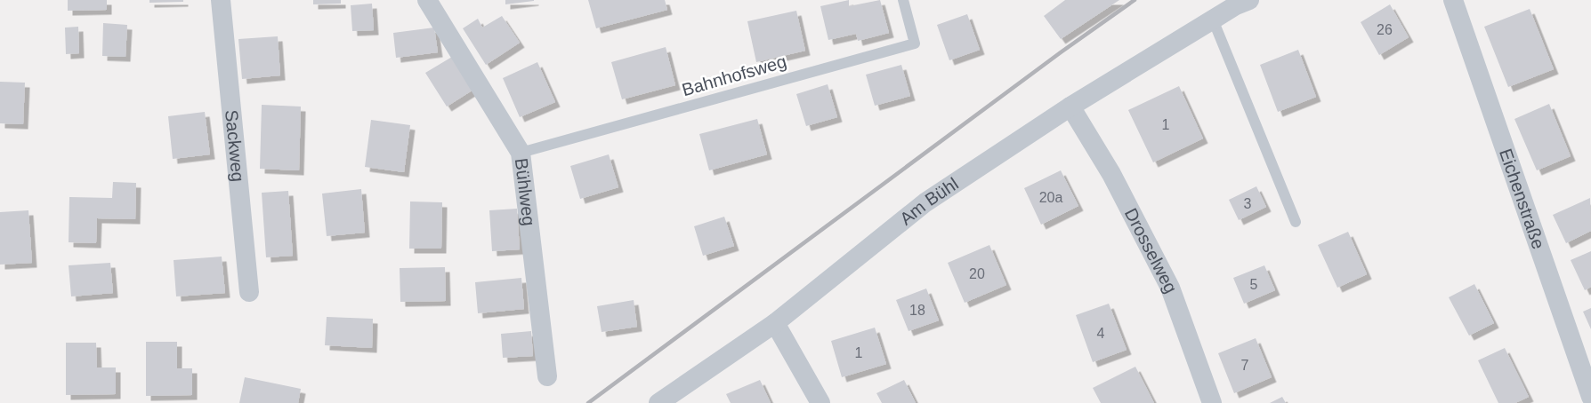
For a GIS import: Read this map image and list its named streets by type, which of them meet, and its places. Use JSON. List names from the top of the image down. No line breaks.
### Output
{"streets":{"street":["Sackweg","Bühlweg","Eichenstraße","Am Bühl","Drosselweg"],"lane":["Bahnhofsweg"]},"crossings":[["Bahnhofsweg","Bühlweg"],["Am Bühl","Drosselweg"]],"house_numbers":["26","1","20a","3","20","5","18","4","1","7"]}
